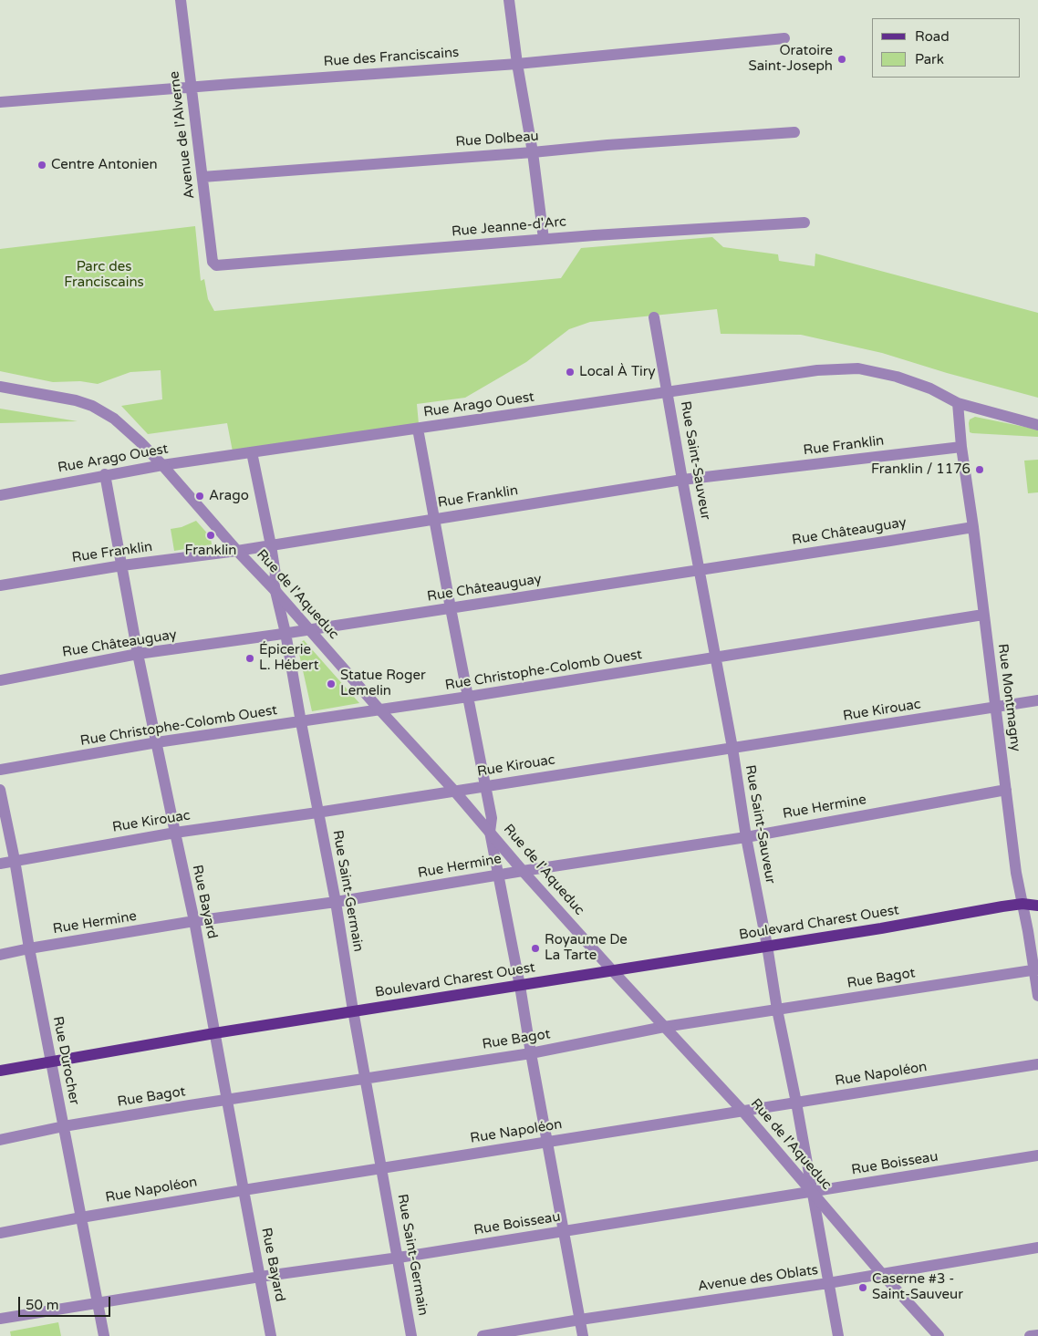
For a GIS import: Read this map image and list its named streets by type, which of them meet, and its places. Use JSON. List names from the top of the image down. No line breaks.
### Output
{"streets":{"main road":["Boulevard Charest Ouest"],"street":["Rue des Franciscains","Avenue de l'Alverne","Rue Dolbeau","Rue Jeanne-d'Arc","Rue Arago Ouest","Rue Franklin","Rue Saint-Sauveur","Rue Châteauguay","Rue de l'Aqueduc","Rue Christophe-Colomb Ouest","Rue Montmagny","Rue Kirouac","Rue Hermine","Rue Saint-Germain","Rue Bayard","Rue Bagot","Rue Durocher","Rue Napoléon","Rue Boisseau","Avenue des Oblats"]},"crossings":[["Rue des Franciscains","Avenue de l'Alverne"],["Avenue de l'Alverne","Rue Dolbeau"],["Avenue de l'Alverne","Rue Jeanne-d'Arc"],["Rue Arago Ouest","Rue Saint-Sauveur"],["Rue Arago Ouest","Rue de l'Aqueduc"],["Rue Arago Ouest","Rue Montmagny"],["Rue Arago Ouest","Rue Saint-Germain"],["Rue Arago Ouest","Rue Bayard"],["Rue Franklin","Rue Saint-Sauveur"],["Rue Franklin","Rue de l'Aqueduc"],["Rue Franklin","Rue Montmagny"],["Rue Franklin","Rue Saint-Germain"],["Rue Franklin","Rue Bayard"],["Rue Saint-Sauveur","Rue Châteauguay"],["Rue Saint-Sauveur","Rue de l'Aqueduc"],["Rue Saint-Sauveur","Rue Christophe-Colomb Ouest"],["Rue Saint-Sauveur","Rue Kirouac"],["Rue Saint-Sauveur","Rue Hermine"],["Rue Saint-Sauveur","Boulevard Charest Ouest"],["Rue Saint-Sauveur","Rue Bagot"],["Rue Saint-Sauveur","Rue Napoléon"],["Rue Saint-Sauveur","Rue Boisseau"],["Rue Saint-Sauveur","Avenue des Oblats"],["Rue Châteauguay","Rue de l'Aqueduc"],["Rue Châteauguay","Rue Montmagny"],["Rue Châteauguay","Rue Saint-Germain"],["Rue Châteauguay","Rue Bayard"],["Rue de l'Aqueduc","Rue Christophe-Colomb Ouest"],["Rue de l'Aqueduc","Rue Kirouac"],["Rue de l'Aqueduc","Rue Hermine"],["Rue de l'Aqueduc","Rue Saint-Germain"],["Rue de l'Aqueduc","Boulevard Charest Ouest"],["Rue de l'Aqueduc","Rue Bagot"],["Rue de l'Aqueduc","Rue Napoléon"],["Rue de l'Aqueduc","Rue Boisseau"],["Rue de l'Aqueduc","Avenue des Oblats"],["Rue Christophe-Colomb Ouest","Rue Montmagny"],["Rue Christophe-Colomb Ouest","Rue Saint-Germain"],["Rue Christophe-Colomb Ouest","Rue Bayard"],["Rue Montmagny","Rue Kirouac"],["Rue Montmagny","Rue Hermine"],["Rue Montmagny","Boulevard Charest Ouest"],["Rue Montmagny","Rue Bagot"],["Rue Kirouac","Rue Saint-Germain"],["Rue Kirouac","Rue Bayard"],["Rue Kirouac","Rue Durocher"],["Rue Hermine","Rue Saint-Germain"],["Rue Hermine","Rue Bayard"],["Rue Hermine","Rue Durocher"],["Rue Saint-Germain","Boulevard Charest Ouest"],["Rue Saint-Germain","Rue Bagot"],["Rue Saint-Germain","Rue Napoléon"],["Rue Saint-Germain","Rue Boisseau"],["Rue Bayard","Boulevard Charest Ouest"],["Rue Bayard","Rue Bagot"],["Rue Bayard","Rue Napoléon"],["Rue Bayard","Rue Boisseau"],["Boulevard Charest Ouest","Rue Durocher"],["Rue Bagot","Rue Durocher"],["Rue Durocher","Rue Napoléon"],["Rue Durocher","Rue Boisseau"]],"parks":["Parc des Franciscains"],"places":["Oratoire Saint-Joseph","Centre Antonien","Local À Tiry","Franklin / 1176","Arago","Franklin","Épicerie L. Hébert","Statue Roger Lemelin","Royaume De La Tarte","Caserne #3 - Saint-Sauveur"],"legend":["Road","Park"],"scale_bar":"50 m"}
